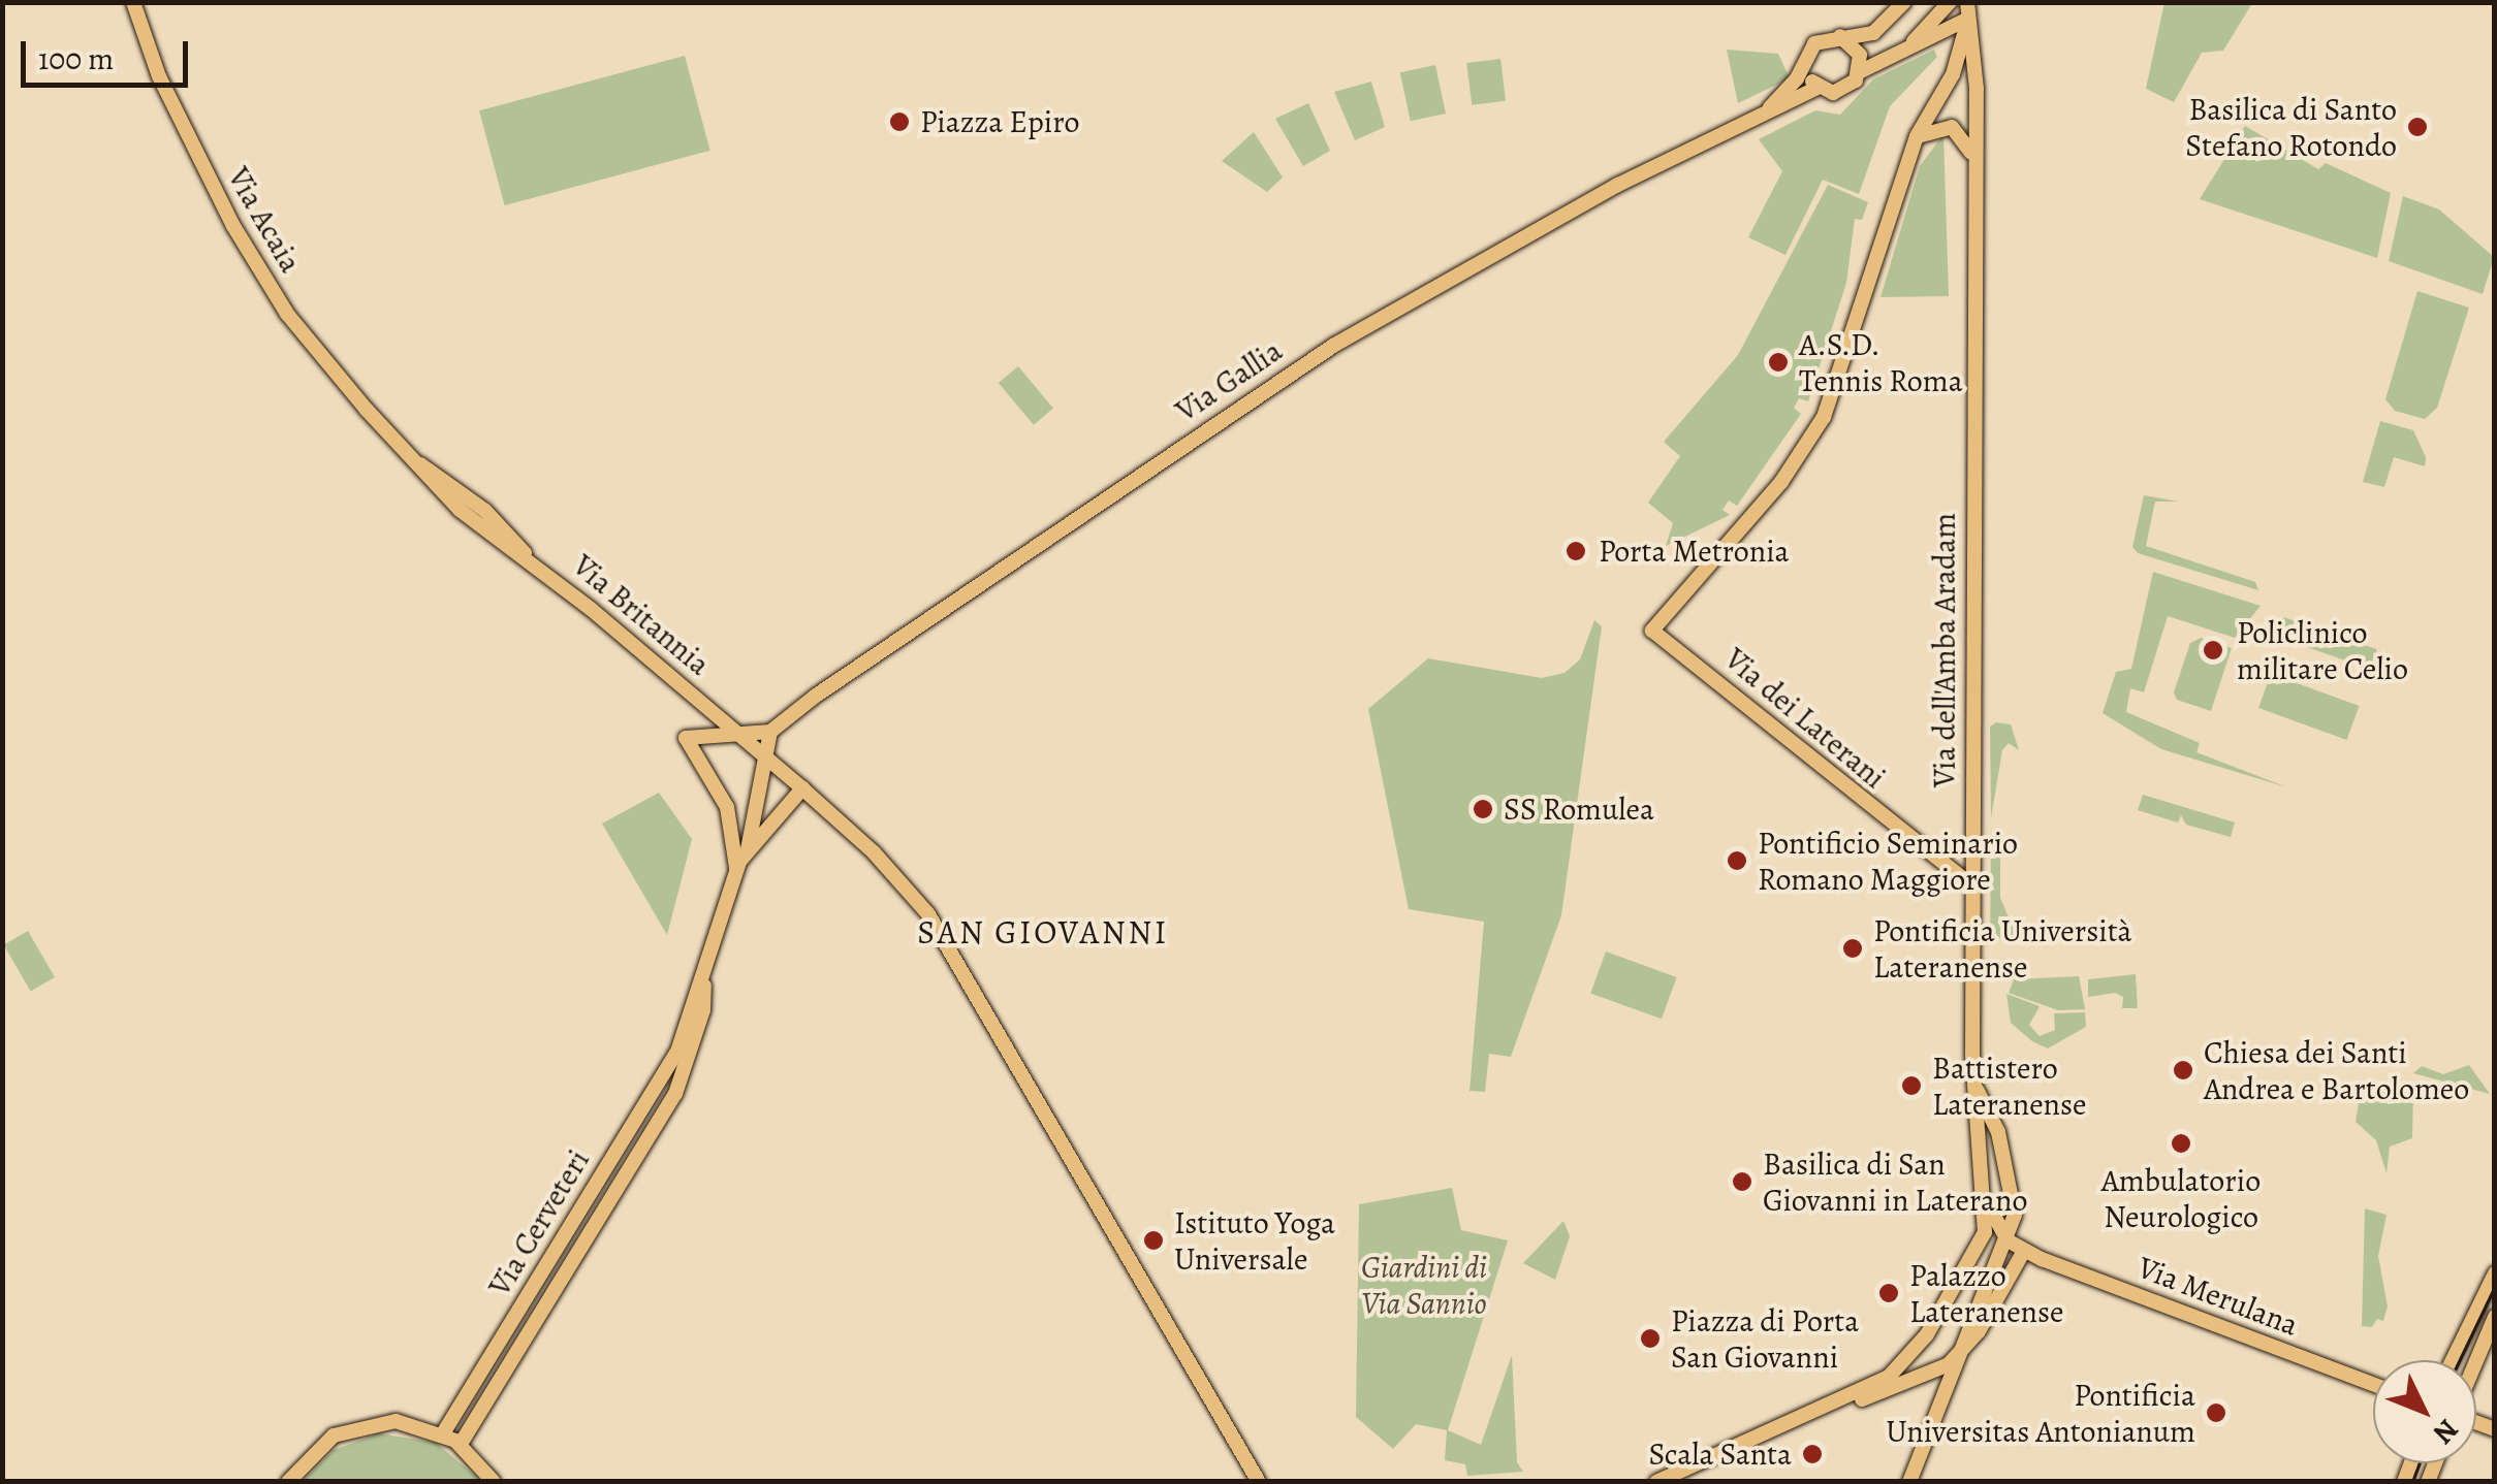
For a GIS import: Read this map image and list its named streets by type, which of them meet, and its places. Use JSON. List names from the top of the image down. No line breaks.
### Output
{"streets":{"main road":["Via Acaia","Via Gallia","Via Britannia","Via dell'Amba Aradam","Via dei Laterani","Via Cerveteri","Via Merulana"]},"crossings":[["Via Acaia","Via Britannia"],["Via dell'Amba Aradam","Via dei Laterani"]],"districts":["SAN GIOVANNI"],"parks":["Giardini di Via Sannio"],"places":["Piazza Epiro","Basilica di Santo Stefano Rotondo","A.S.D. Tennis Roma","Porta Metronia","Policlinico militare Celio","SS Romulea","Pontificio Seminario Romano Maggiore","Pontificia Università Lateranense","Chiesa dei Santi Andrea e Bartolomeo","Battistero Lateranense","Ambulatorio Neurologico","Basilica di San Giovanni in Laterano","Istituto Yoga Universale","Palazzo Lateranense","Piazza di Porta San Giovanni","Pontificia Universitas Antonianum","Scala Santa"],"scale_bar":"100 m","north":"bottom right"}
